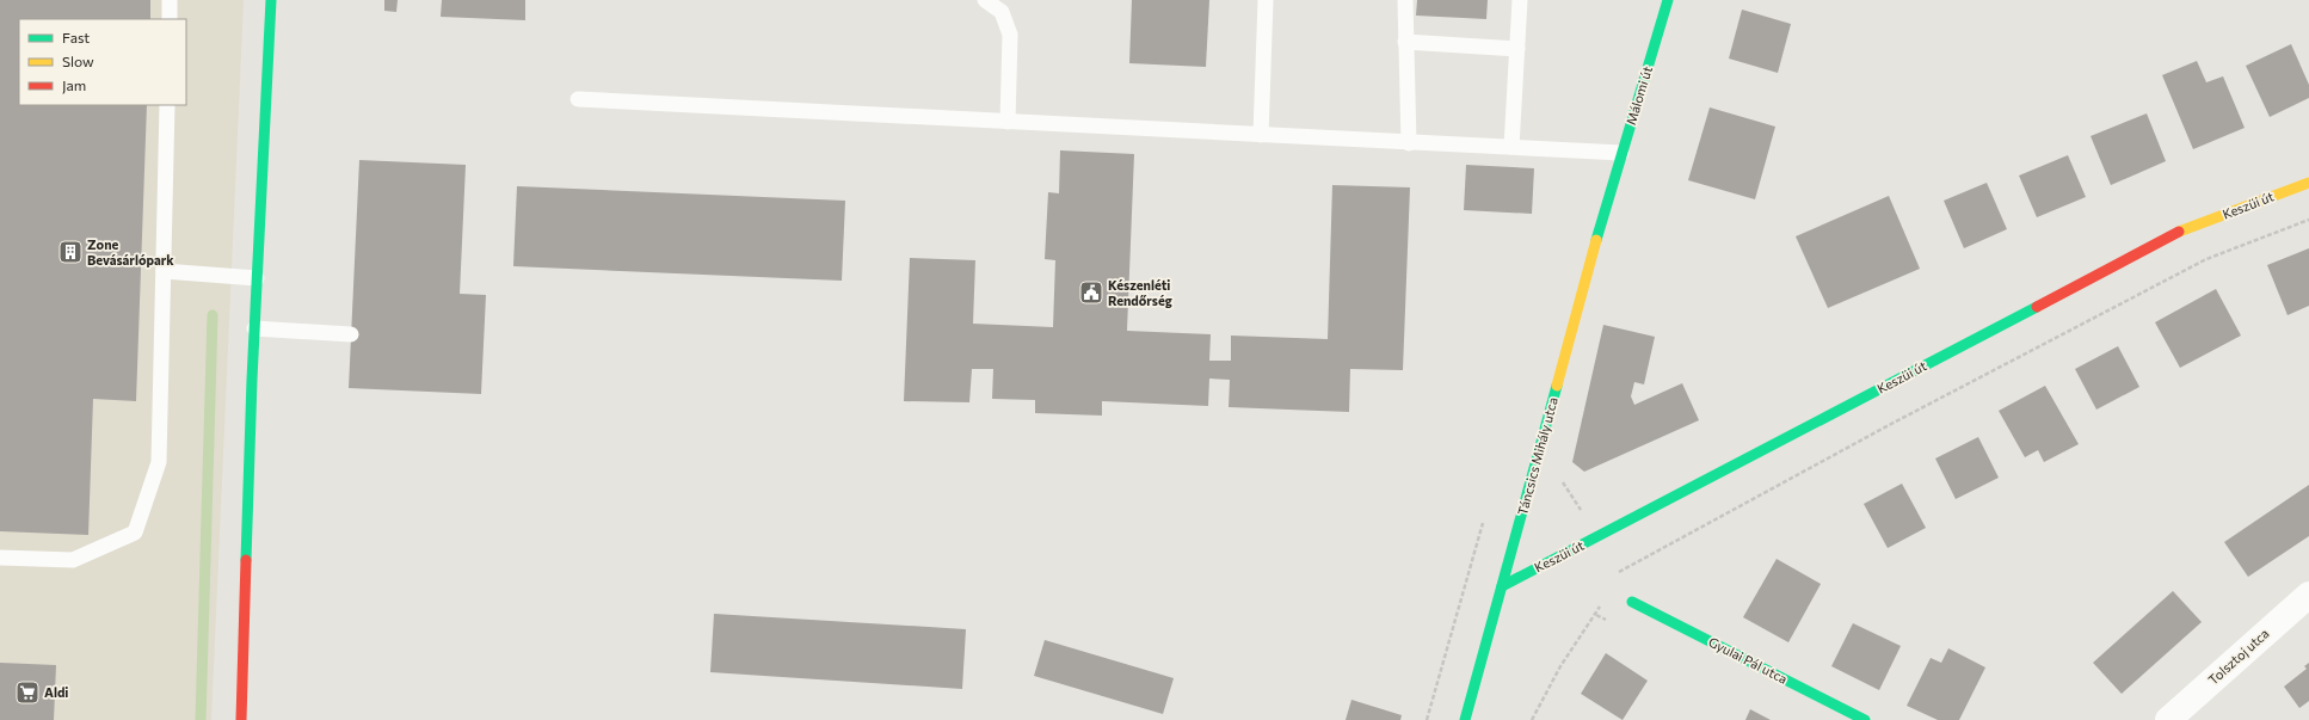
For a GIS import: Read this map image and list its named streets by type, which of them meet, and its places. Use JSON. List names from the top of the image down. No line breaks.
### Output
{"streets":{"street":["Málomi út","Keszüi út","Táncsics Mihály utca","Tolsztoj utca","Gyulai Pál utca"]},"crossings":[["Málomi út","Táncsics Mihály utca"],["Keszüi út","Táncsics Mihály utca"]],"places":{"building":["Zone Bevásárlópark"],"public building":["Készenléti Rendőrség"],"supermarket":["Aldi"]},"legend":["Fast","Slow","Jam"]}
